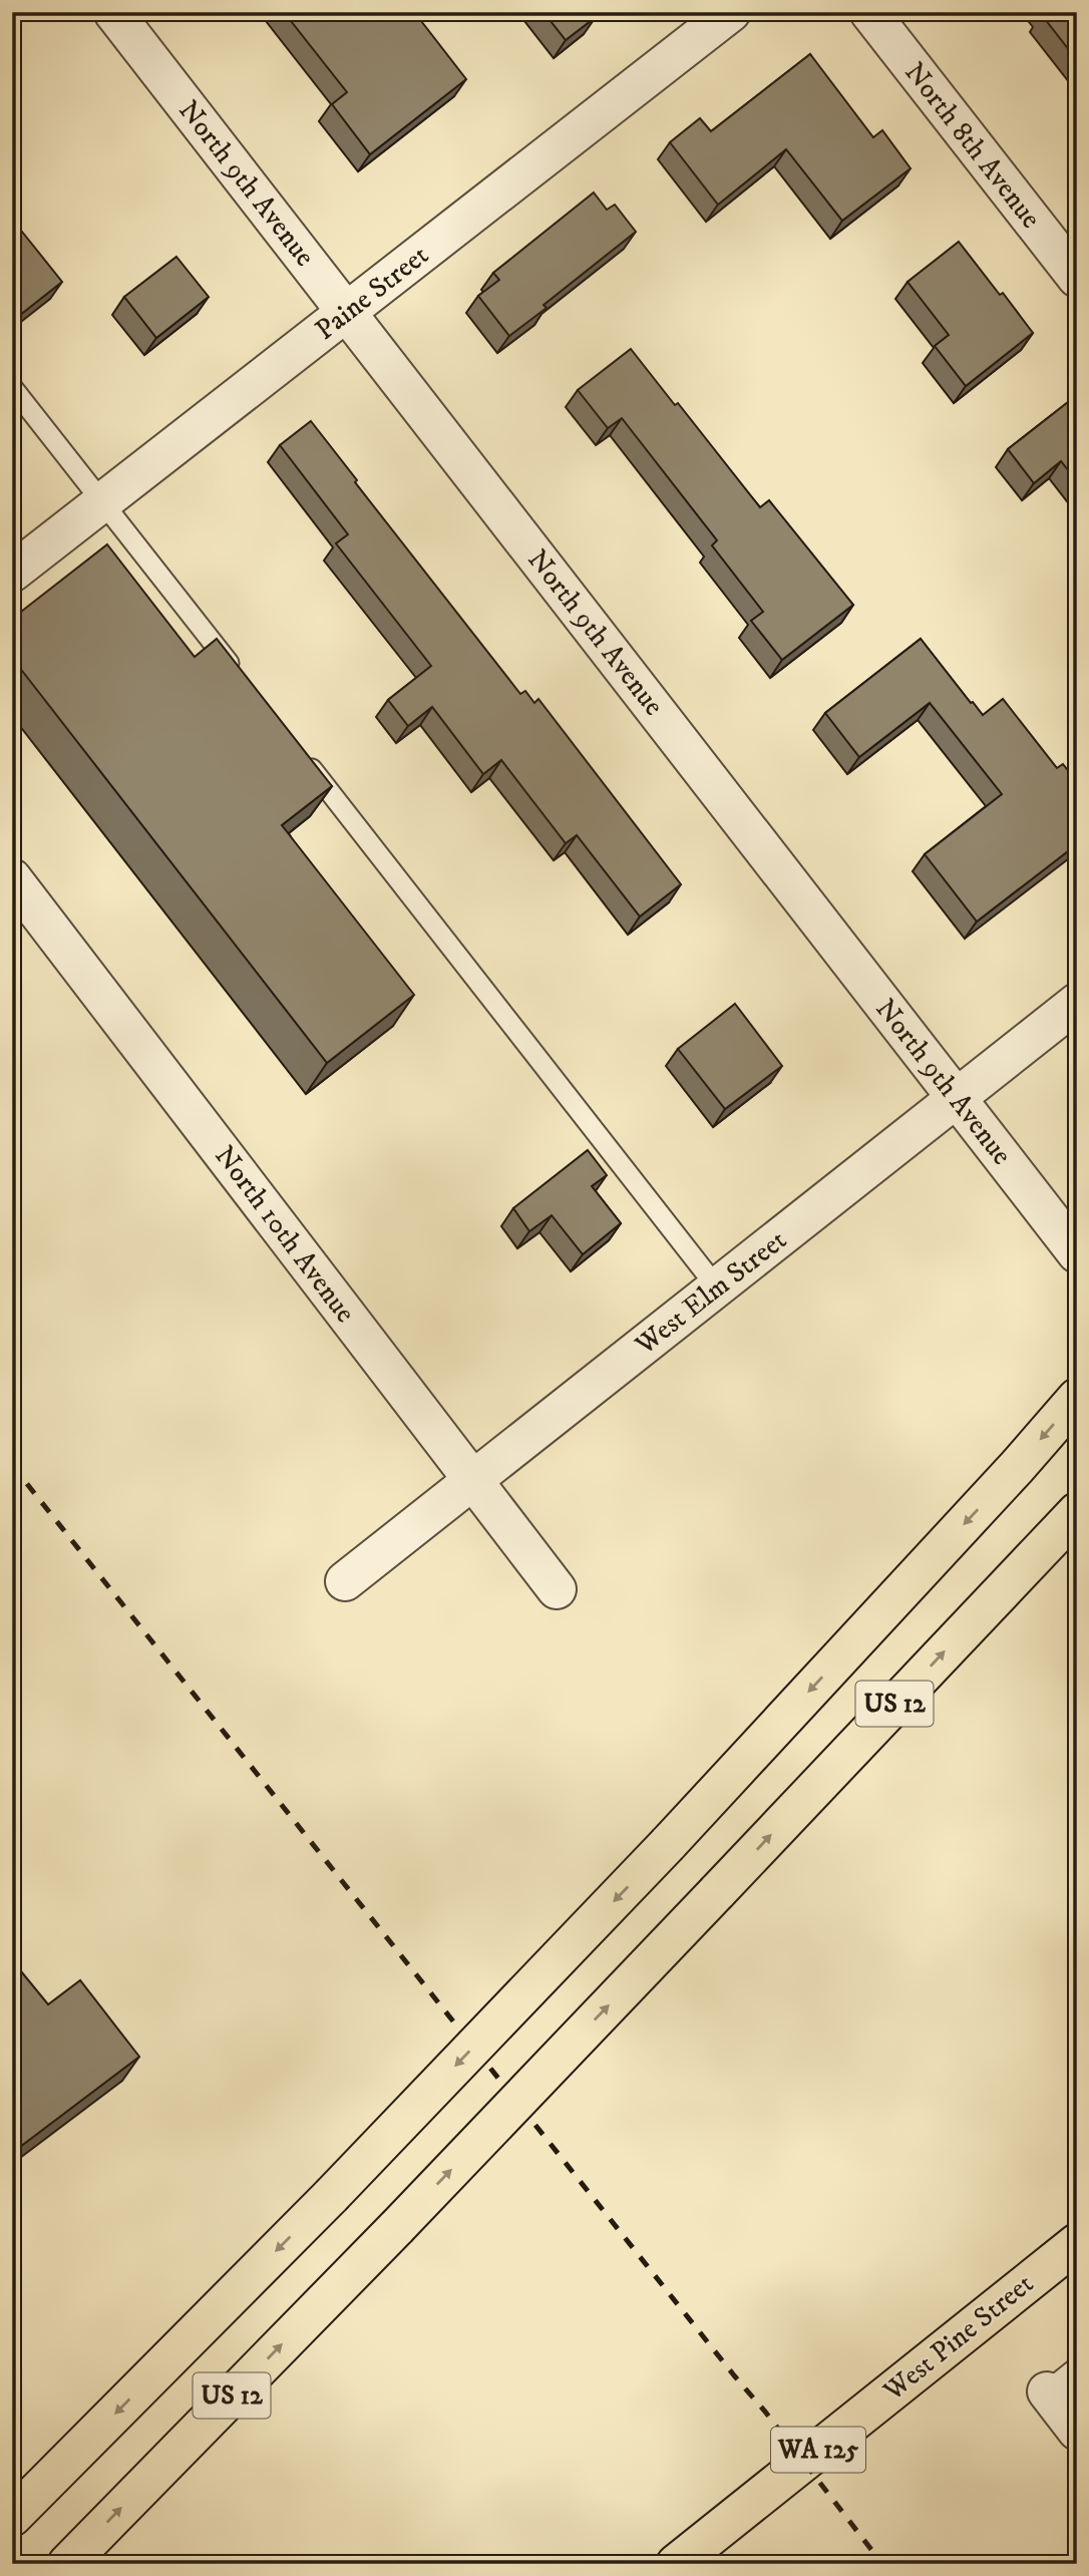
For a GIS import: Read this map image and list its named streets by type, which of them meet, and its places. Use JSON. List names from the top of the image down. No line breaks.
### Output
{"streets":{"main road":["US 12","West Pine Street","WA 125"],"street":["North 8th Avenue","North 9th Avenue","Paine Street","North 10th Avenue","West Elm Street"]},"crossings":[["North 9th Avenue","Paine Street"],["North 9th Avenue","West Elm Street"],["North 10th Avenue","West Elm Street"]]}
